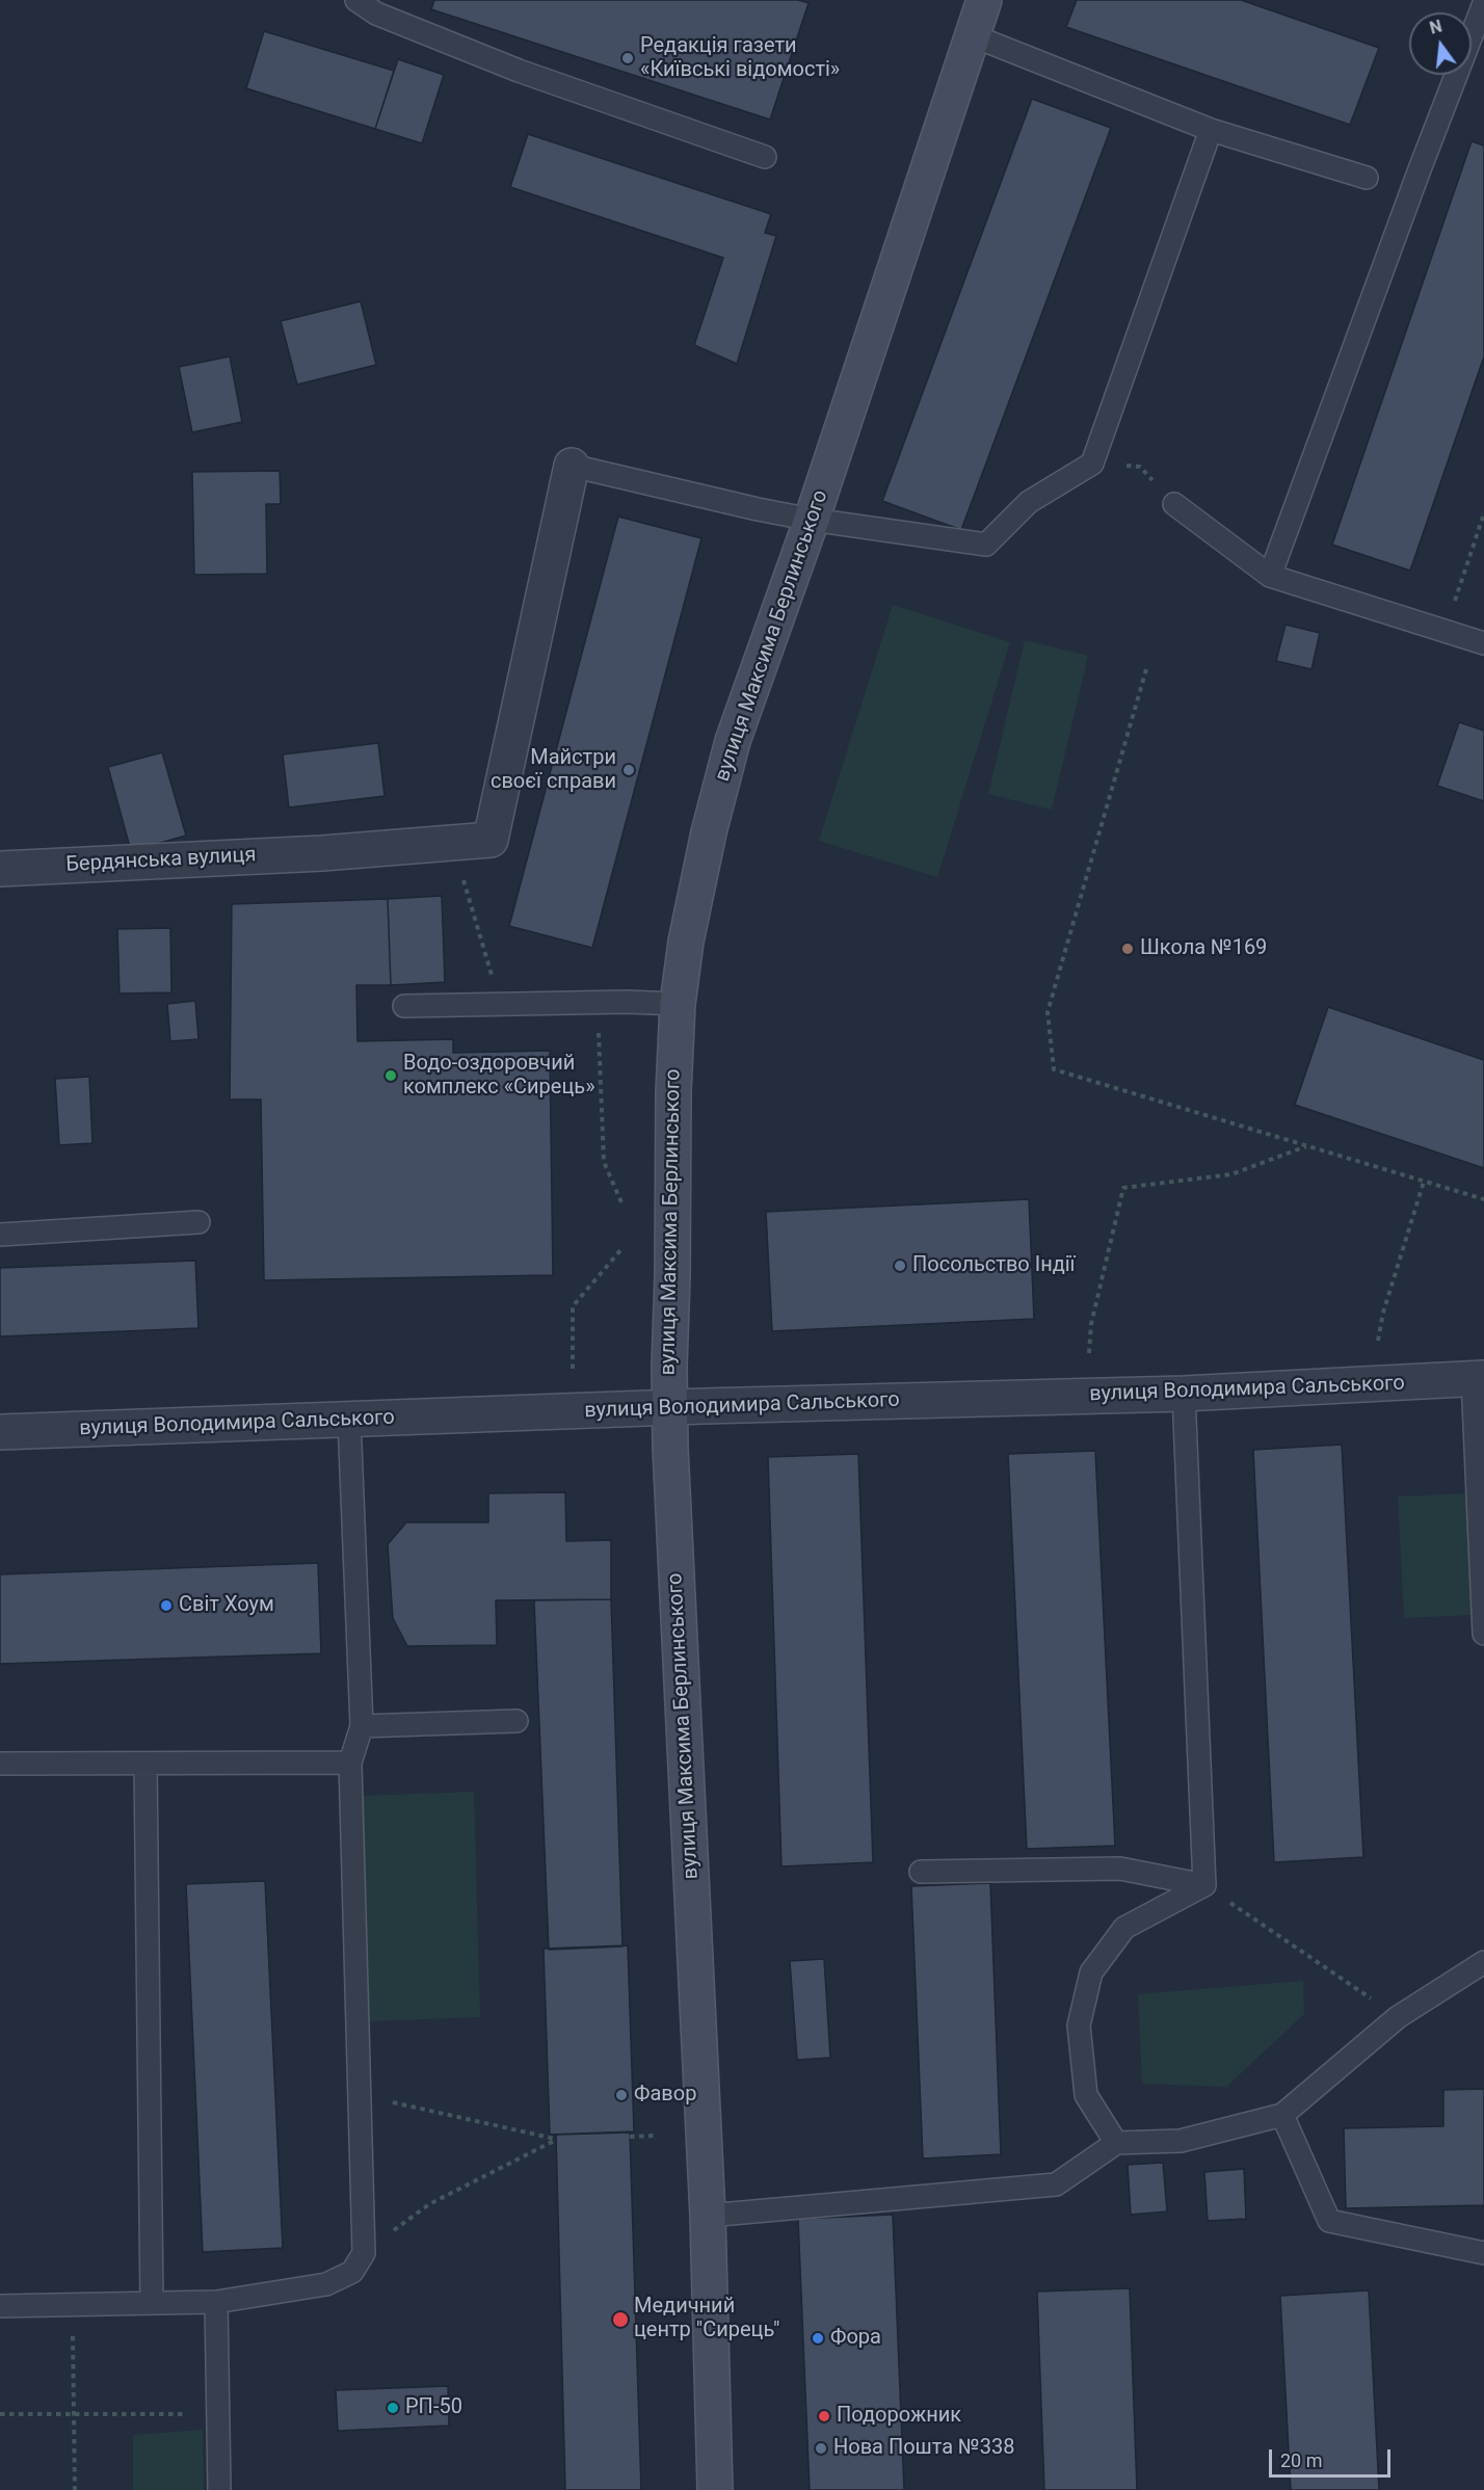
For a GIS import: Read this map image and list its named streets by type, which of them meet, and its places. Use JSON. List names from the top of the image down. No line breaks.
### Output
{"streets":{"street":["вулиця Максима Берлинського","Бердянська вулиця","вулиця Володимира Сальського"]},"crossings":[["вулиця Максима Берлинського","вулиця Володимира Сальського"]],"places":["Редакція газети «Київські відомості»","Майстри своєї справи","Школа №169","Водо-оздоровчий комплекс «Сирець»","Посольство Індії","Світ Хоум","Фавор","Медичний центр \"Сирець\"","Фора","РП-50","Подорожник","Нова Пошта №338"],"scale_bar":"20 m","north":"top"}
